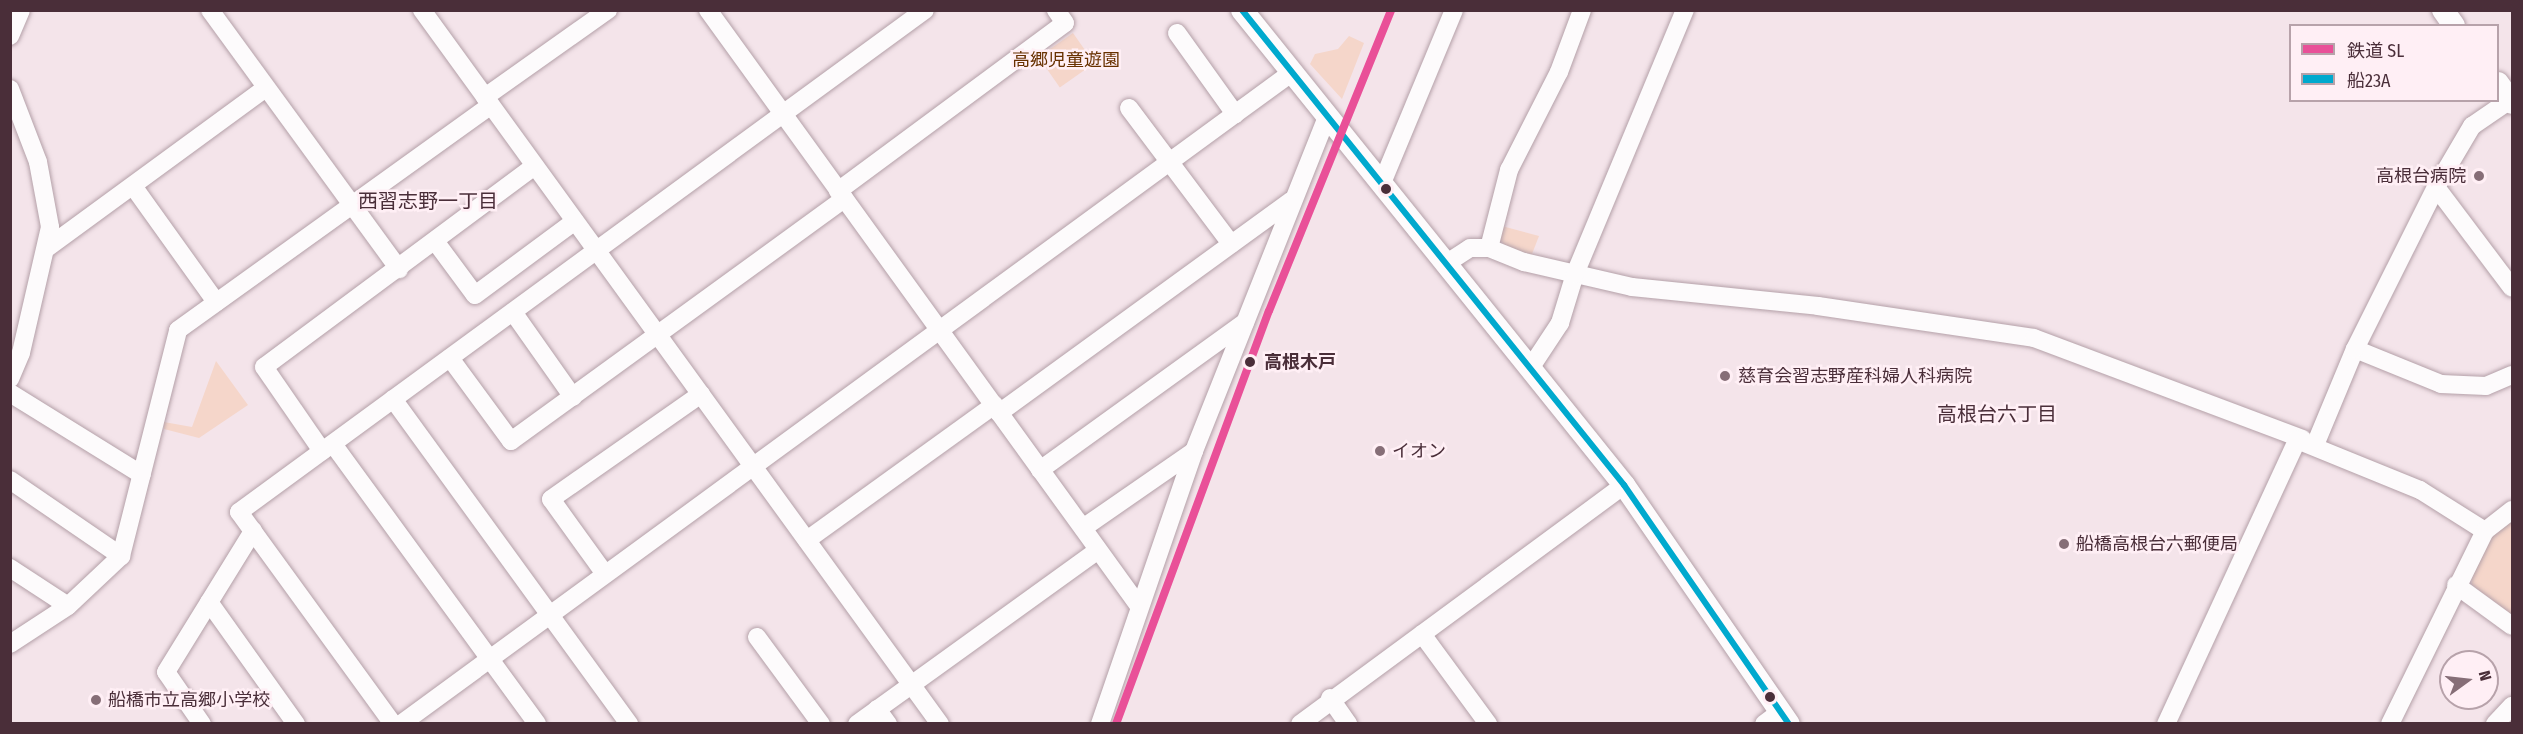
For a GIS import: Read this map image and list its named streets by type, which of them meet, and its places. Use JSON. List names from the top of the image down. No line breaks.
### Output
{"districts":["西習志野一丁目","高根台六丁目"],"parks":["高郷児童遊園"],"places":["高根台病院","高根木戸","慈育会習志野産科婦人科病院","イオン","船橋高根台六郵便局","船橋市立高郷小学校"],"lines":["rail line SL","transit line 船23A"],"legend":["鉄道 SL","船23A"],"north":"right"}
